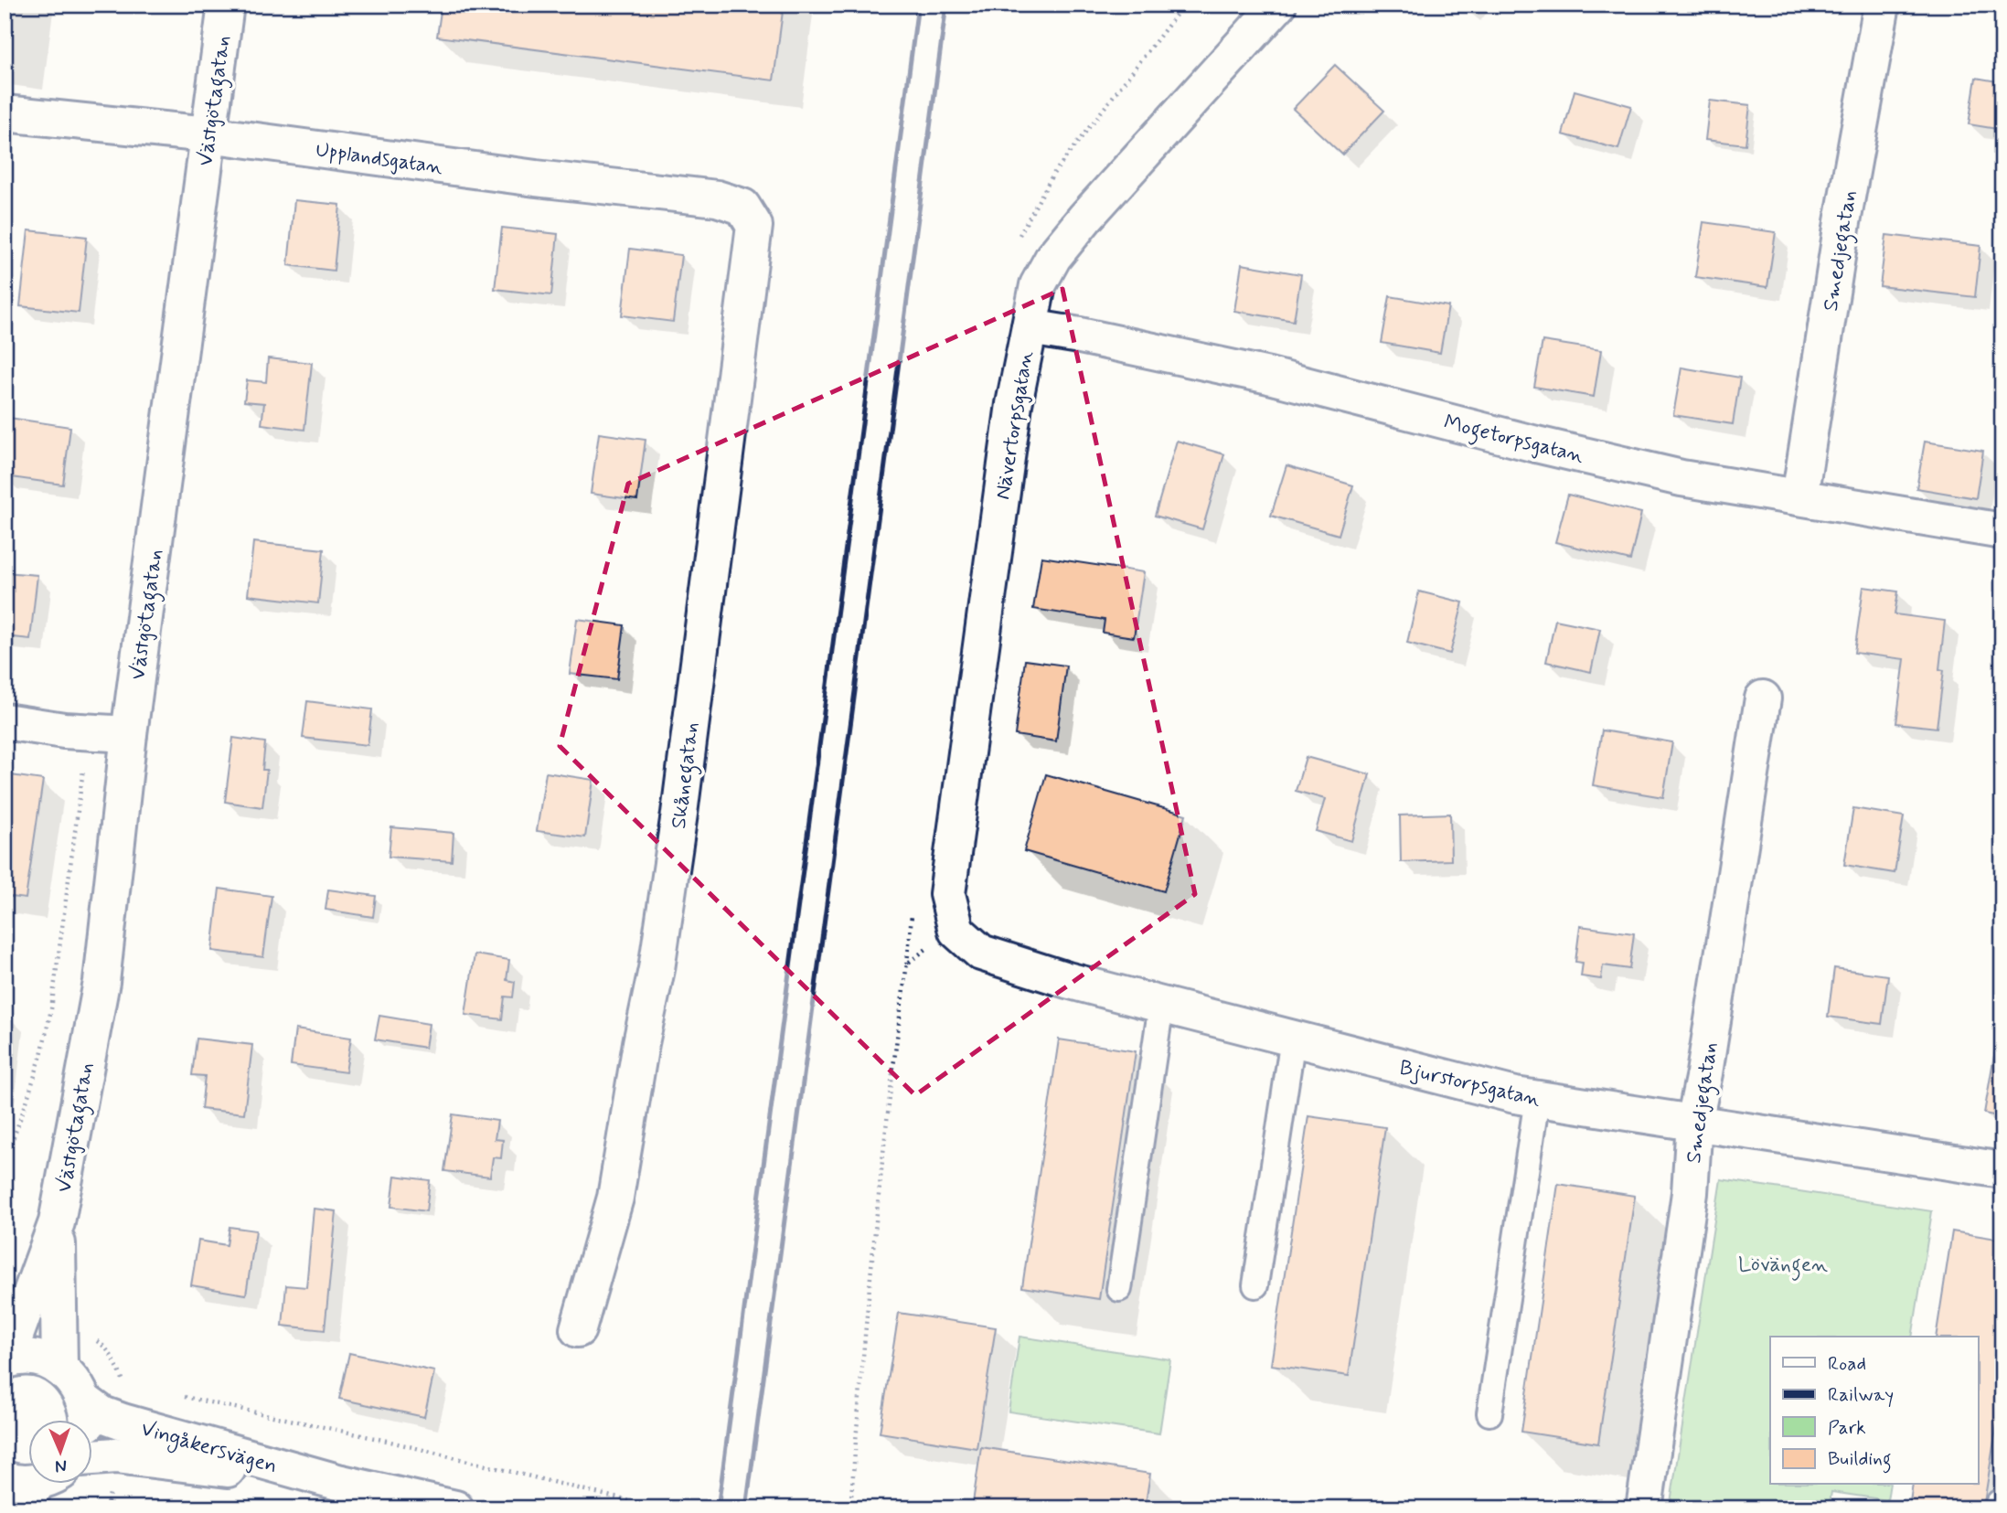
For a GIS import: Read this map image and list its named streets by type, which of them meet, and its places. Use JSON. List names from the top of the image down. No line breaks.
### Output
{"streets":{"street":["Västgötagatan","Upplandsgatan","Smedjegatan","Nävertorpsgatan","Mogetorpsgatan","Skånegatan","Bjurstorpsgatan","Vingåkersvägen"]},"crossings":[["Västgötagatan","Upplandsgatan"],["Västgötagatan","Vingåkersvägen"],["Upplandsgatan","Skånegatan"],["Smedjegatan","Mogetorpsgatan"],["Smedjegatan","Bjurstorpsgatan"],["Nävertorpsgatan","Mogetorpsgatan"],["Nävertorpsgatan","Bjurstorpsgatan"]],"parks":["Lövängen"],"legend":["Road","Railway","Park","Building"],"north":"bottom"}
